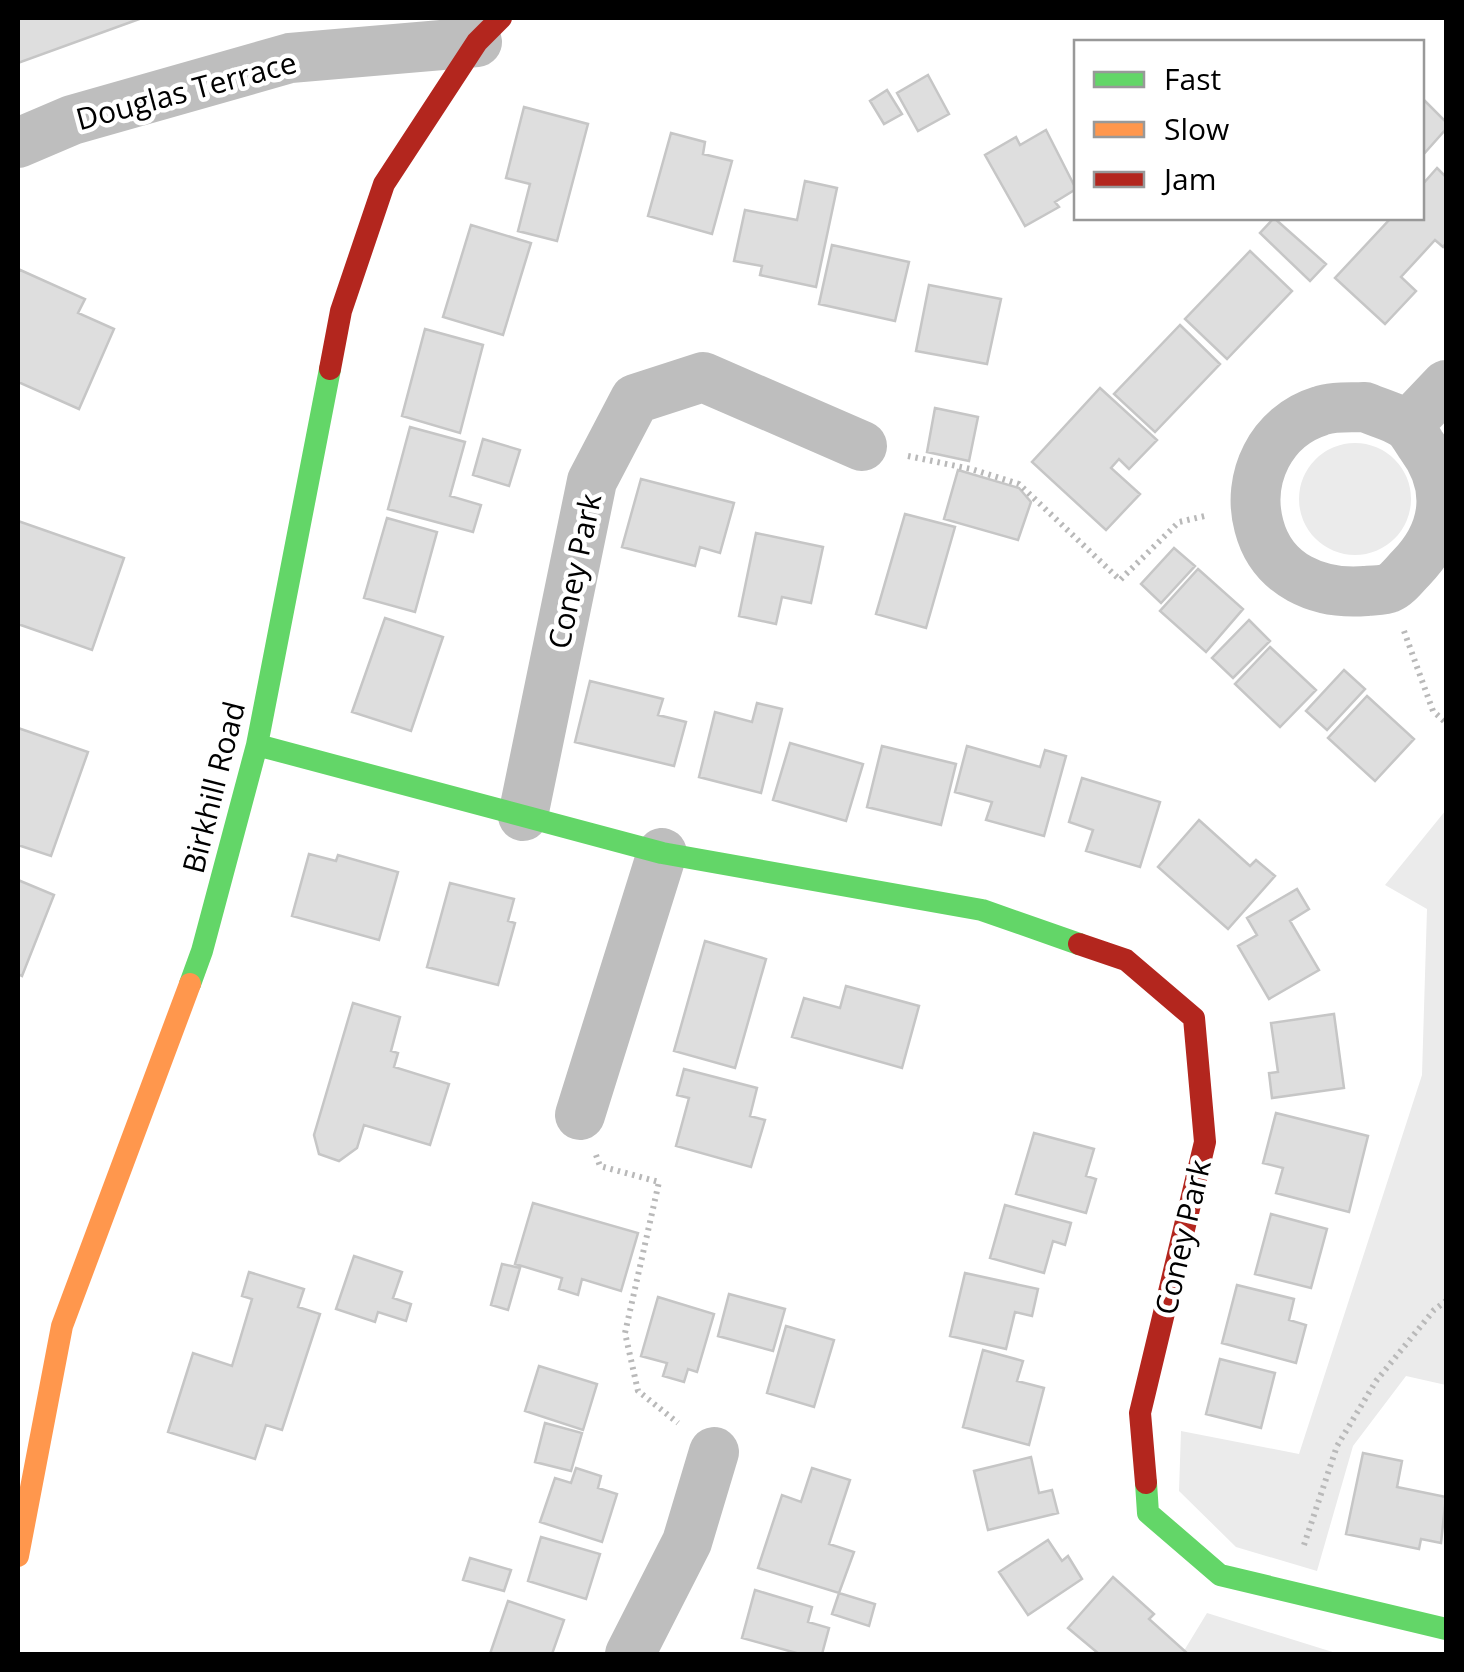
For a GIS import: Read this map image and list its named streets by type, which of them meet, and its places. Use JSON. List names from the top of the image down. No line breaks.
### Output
{"streets":{"street":["Douglas Terrace","Coney Park","Birkhill Road"]},"crossings":[["Douglas Terrace","Birkhill Road"],["Coney Park","Birkhill Road"]],"legend":["Fast","Slow","Jam"]}
